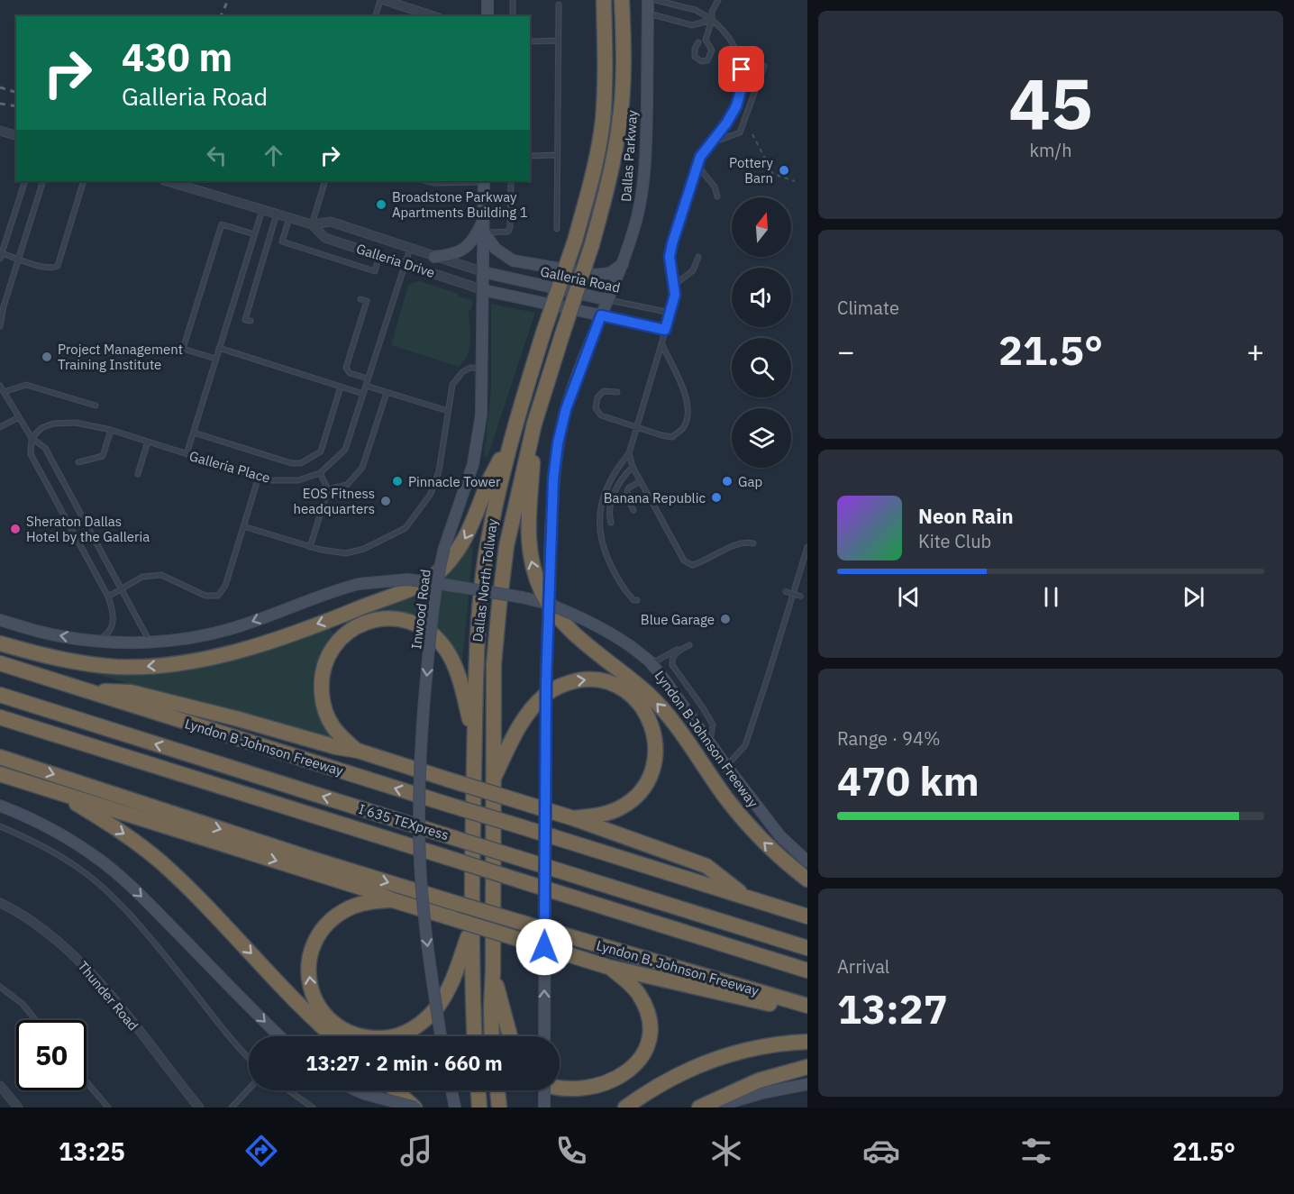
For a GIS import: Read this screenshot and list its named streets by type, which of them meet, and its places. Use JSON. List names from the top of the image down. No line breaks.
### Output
{"streets":{"highway":["Dallas North Tollway","Lyndon B Johnson Freeway","I 635 TEXpress","Lyndon B. Johnson Freeway"],"main road":["Dallas Parkway","Galleria Road","Inwood Road"],"street":["Galleria Drive","Thunder Road"],"lane":["Galleria Place"]},"crossings":[["Dallas Parkway","Galleria Road"],["Dallas Parkway","Lyndon B Johnson Freeway"],["Galleria Drive","Galleria Road"],["Galleria Drive","Galleria Place"],["Galleria Drive","Inwood Road"],["Galleria Road","Inwood Road"],["Inwood Road","Lyndon B Johnson Freeway"]],"one_way":["Dallas Parkway","Inwood Road","Lyndon B Johnson Freeway"],"places":["Pottery Barn","Broadstone Parkway Apartments Building 1","Project Management Training Institute","Pinnacle Tower","Gap","Banana Republic","EOS Fitness headquarters","Sheraton Dallas Hotel by the Galleria","Blue Garage"],"north":"top","page":{"tile":[["45","km/h"],"Climate",["Range · 94%","470 km"],["Arrival","13:27"]],"turn":["430 m","Galleria Road"],"heat":["−","21.5°","+"],"song":["Neon Rain","Kite Club"],"limit":"50","trip":"13:27 · 2 min · 660 m","tabs":["13:25","21.5°"]}}
